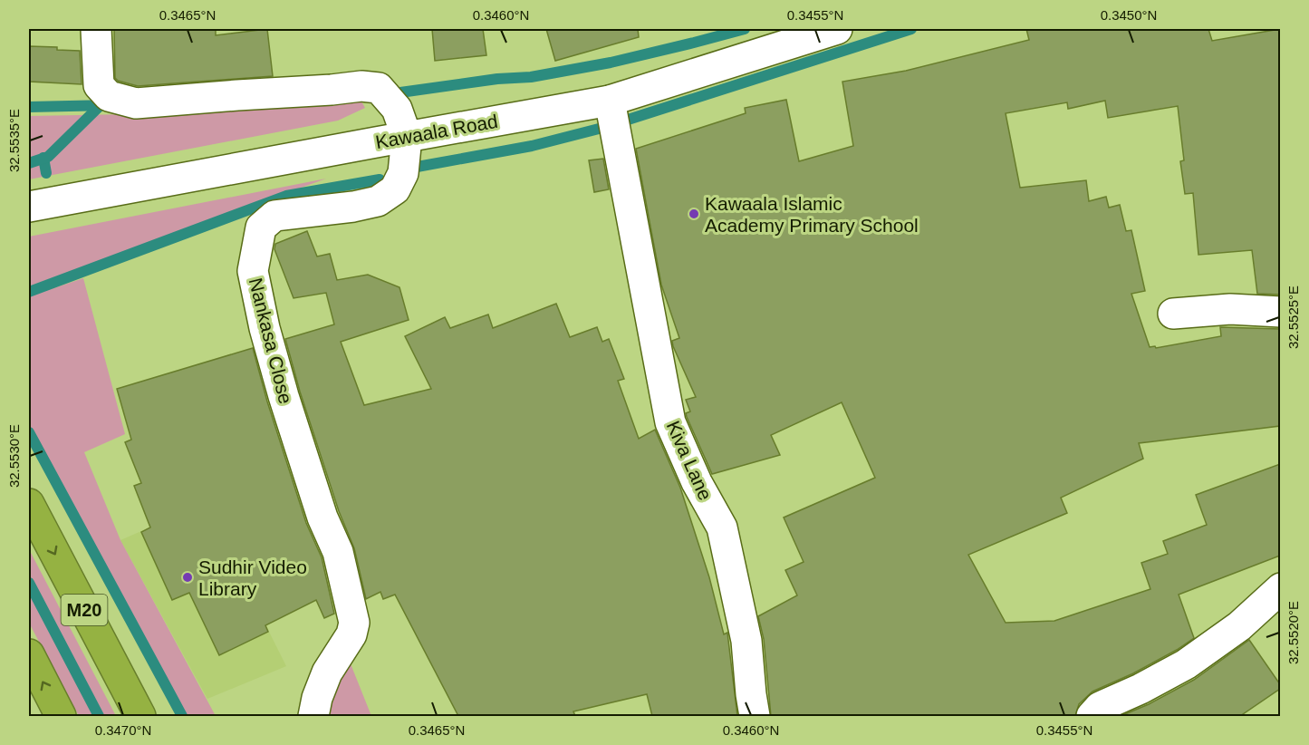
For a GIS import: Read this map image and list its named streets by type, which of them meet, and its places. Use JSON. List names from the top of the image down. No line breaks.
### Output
{"streets":{"highway":["M20"],"street":["Kawaala Road","Nankasa Close","Kiva Lane"]},"crossings":[["Kawaala Road","Nankasa Close"],["Kawaala Road","Kiva Lane"]],"places":["Kawaala Islamic Academy Primary School","Sudhir Video Library"],"coordinates":["0.3465°N","0.3460°N","0.3455°N","0.3450°N","32.5535°E","32.5525°E","32.5530°E","32.5520°E","0.3470°N"]}
